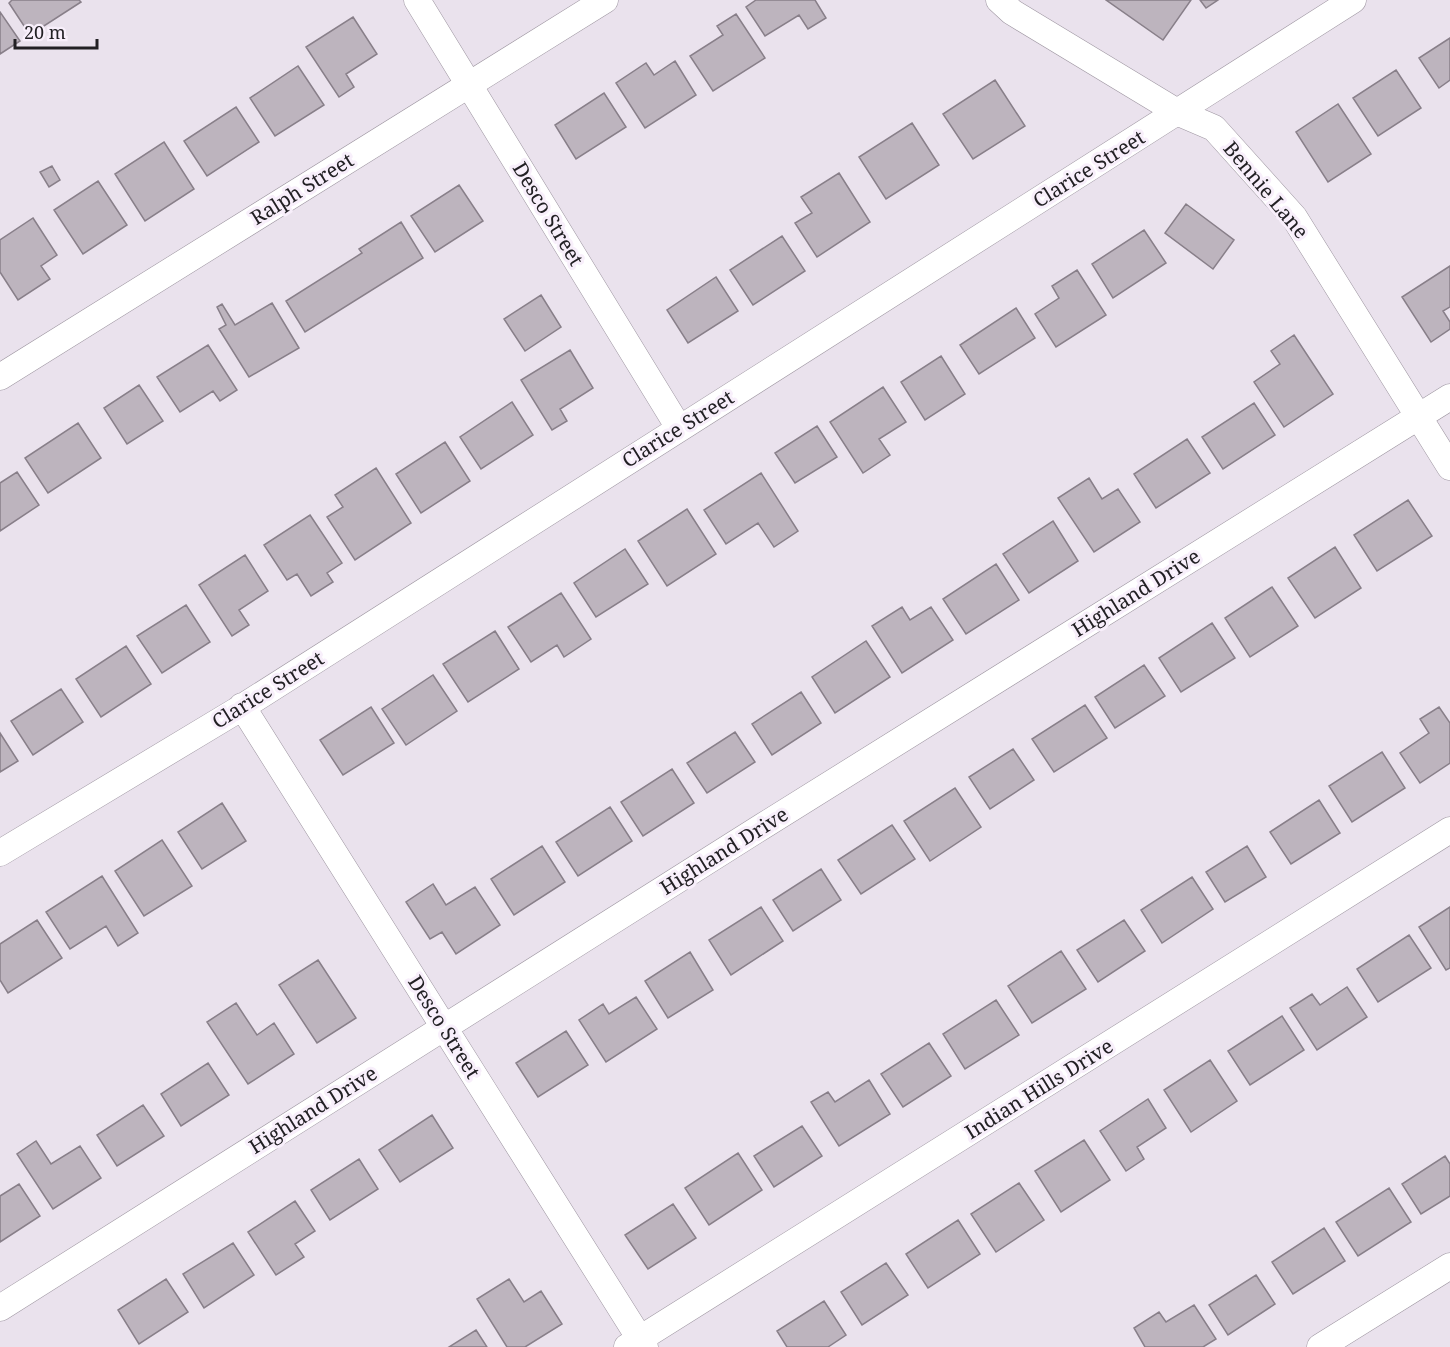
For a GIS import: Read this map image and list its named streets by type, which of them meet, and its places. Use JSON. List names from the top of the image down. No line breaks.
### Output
{"streets":{"street":["Clarice Street","Ralph Street","Bennie Lane","Desco Street","Highland Drive","Indian Hills Drive"]},"crossings":[["Clarice Street","Bennie Lane"],["Clarice Street","Desco Street"],["Ralph Street","Desco Street"],["Bennie Lane","Highland Drive"],["Desco Street","Highland Drive"],["Desco Street","Indian Hills Drive"]],"scale_bar":"20 m"}
